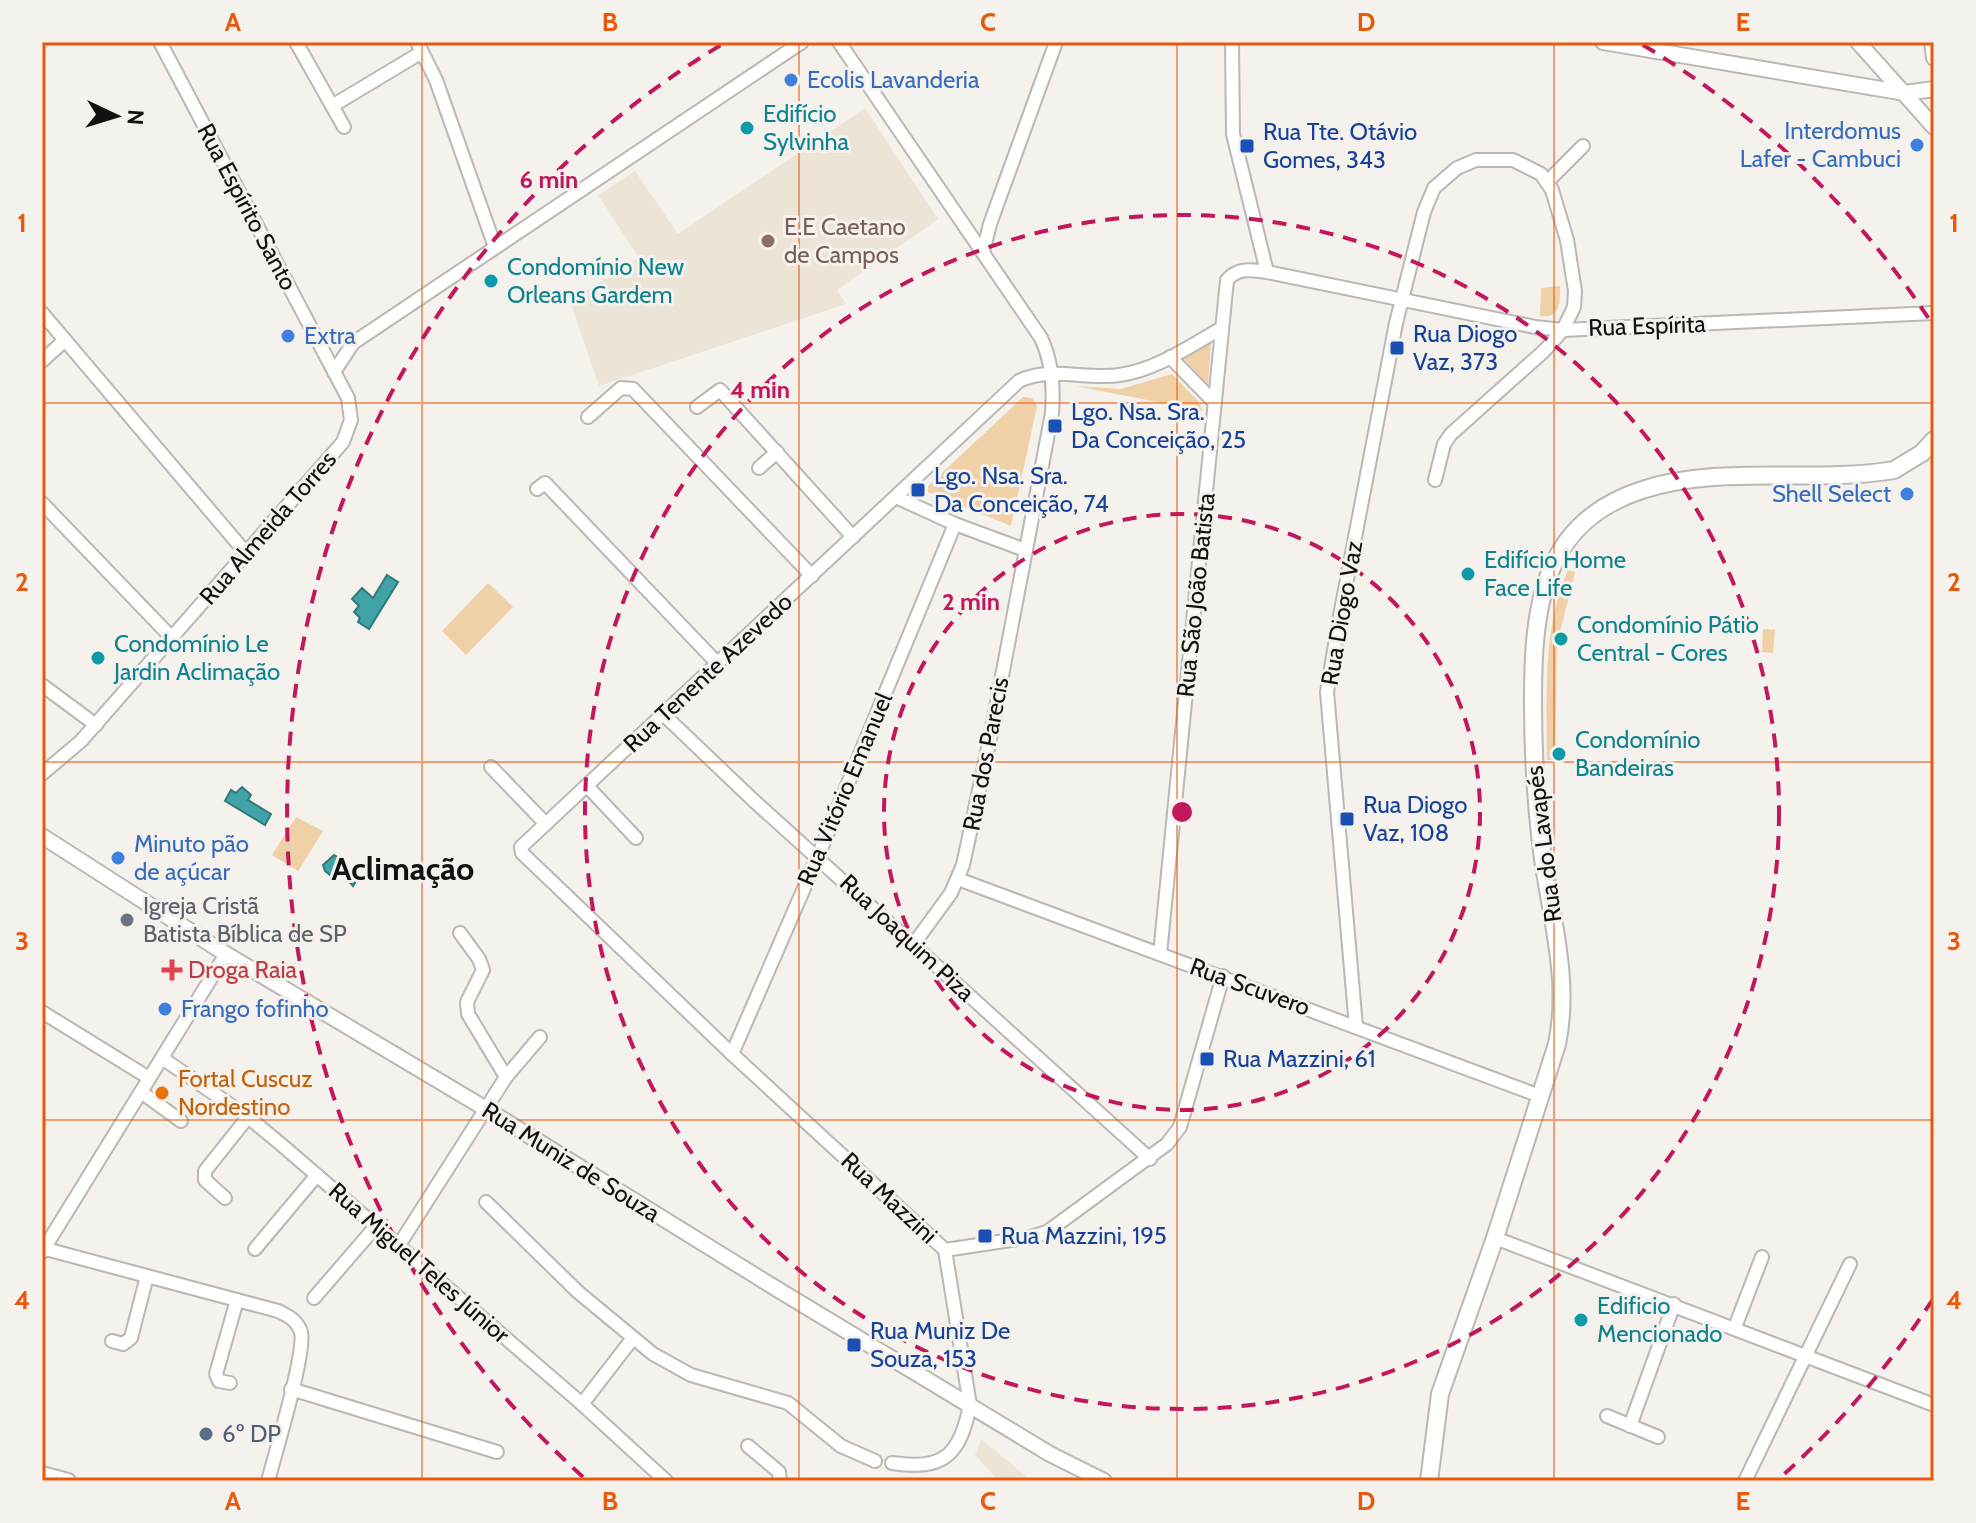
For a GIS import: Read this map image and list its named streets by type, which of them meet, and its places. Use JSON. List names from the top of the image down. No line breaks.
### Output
{"streets":{"main road":["Rua do Lavapés"],"street":["Rua Espírito Santo","Rua Espírita","Rua Almeida Torres","Rua São João Batista","Rua Diogo Vaz","Rua Tenente Azevedo","Rua dos Parecis","Rua Vitório Emanuel","Rua Joaquim Piza","Rua Scuvero","Rua Muniz de Souza","Rua Mazzini","Rua Miguel Teles Júnior"]},"crossings":[["Rua Espírito Santo","Rua Almeida Torres"],["Rua Espírita","Rua São João Batista"],["Rua Espírita","Rua Diogo Vaz"],["Rua São João Batista","Rua Diogo Vaz"],["Rua São João Batista","Rua Tenente Azevedo"],["Rua São João Batista","Rua Scuvero"],["Rua Diogo Vaz","Rua Scuvero"],["Rua Tenente Azevedo","Rua dos Parecis"],["Rua Tenente Azevedo","Rua Joaquim Piza"],["Rua Tenente Azevedo","Rua Mazzini"],["Rua dos Parecis","Rua Joaquim Piza"],["Rua dos Parecis","Rua Scuvero"],["Rua Vitório Emanuel","Rua Joaquim Piza"],["Rua Vitório Emanuel","Rua Mazzini"],["Rua do Lavapés","Rua Scuvero"],["Rua Joaquim Piza","Rua Mazzini"],["Rua Scuvero","Rua Mazzini"]],"districts":["Aclimação"],"places":{"other":["Ecolis Lavanderia","Edifício Sylvinha","Interdomus Lafer - Cambuci","E.E Caetano de Campos","Condomínio New Orleans Gardem","Extra","Shell Select","Edifício Home Face Life","Condomínio Pátio Central - Cores","Condomínio Le Jardin Aclimação","Condomínio Bandeiras","Minuto pão de açúcar","Igreja Cristã Batista Bíblica de SP","Frango fofinho","Fortal Cuscuz Nordestino","Edificio Mencionado","6º DP"],"transit":["Rua Tte. Otávio Gomes, 343","Rua Diogo Vaz, 373","Lgo. Nsa. Sra. Da Conceição, 25","Lgo. Nsa. Sra. Da Conceição, 74","Rua Diogo Vaz, 108","Rua Mazzini, 61","Rua Mazzini, 195","Rua Muniz De Souza, 153"],"health":["Droga Raia"]},"north":"right","grid":{"columns":["A","B","C","D","E"],"rows":["1","2","3","4"]},"rings":["6 min","4 min","2 min"]}
